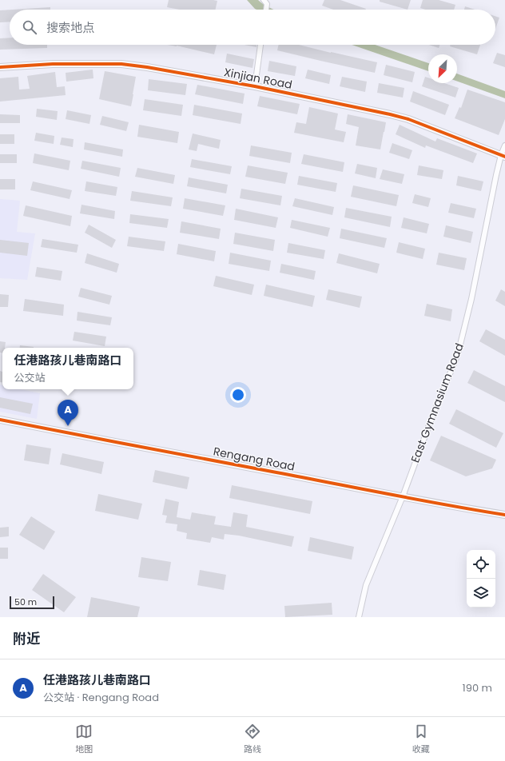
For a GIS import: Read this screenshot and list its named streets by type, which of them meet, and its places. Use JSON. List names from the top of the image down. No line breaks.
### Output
{"streets":{"street":["Xinjian Road","East Gymnasium Road","Rengang Road"]},"crossings":[["Xinjian Road","East Gymnasium Road"],["East Gymnasium Road","Rengang Road"]],"scale_bar":"50 m","north":"bottom left","page":{"search":"搜索地点","popup":["任港路孩儿巷南路口","公交站"],"pins":"A","scale":"50 m","heading":"附近","list":[{"mark":"A","name":"任港路孩儿巷南路口","note":"公交站 · Rengang Road","value":"190 m"}],"nav":["地图","路线","收藏"]}}
